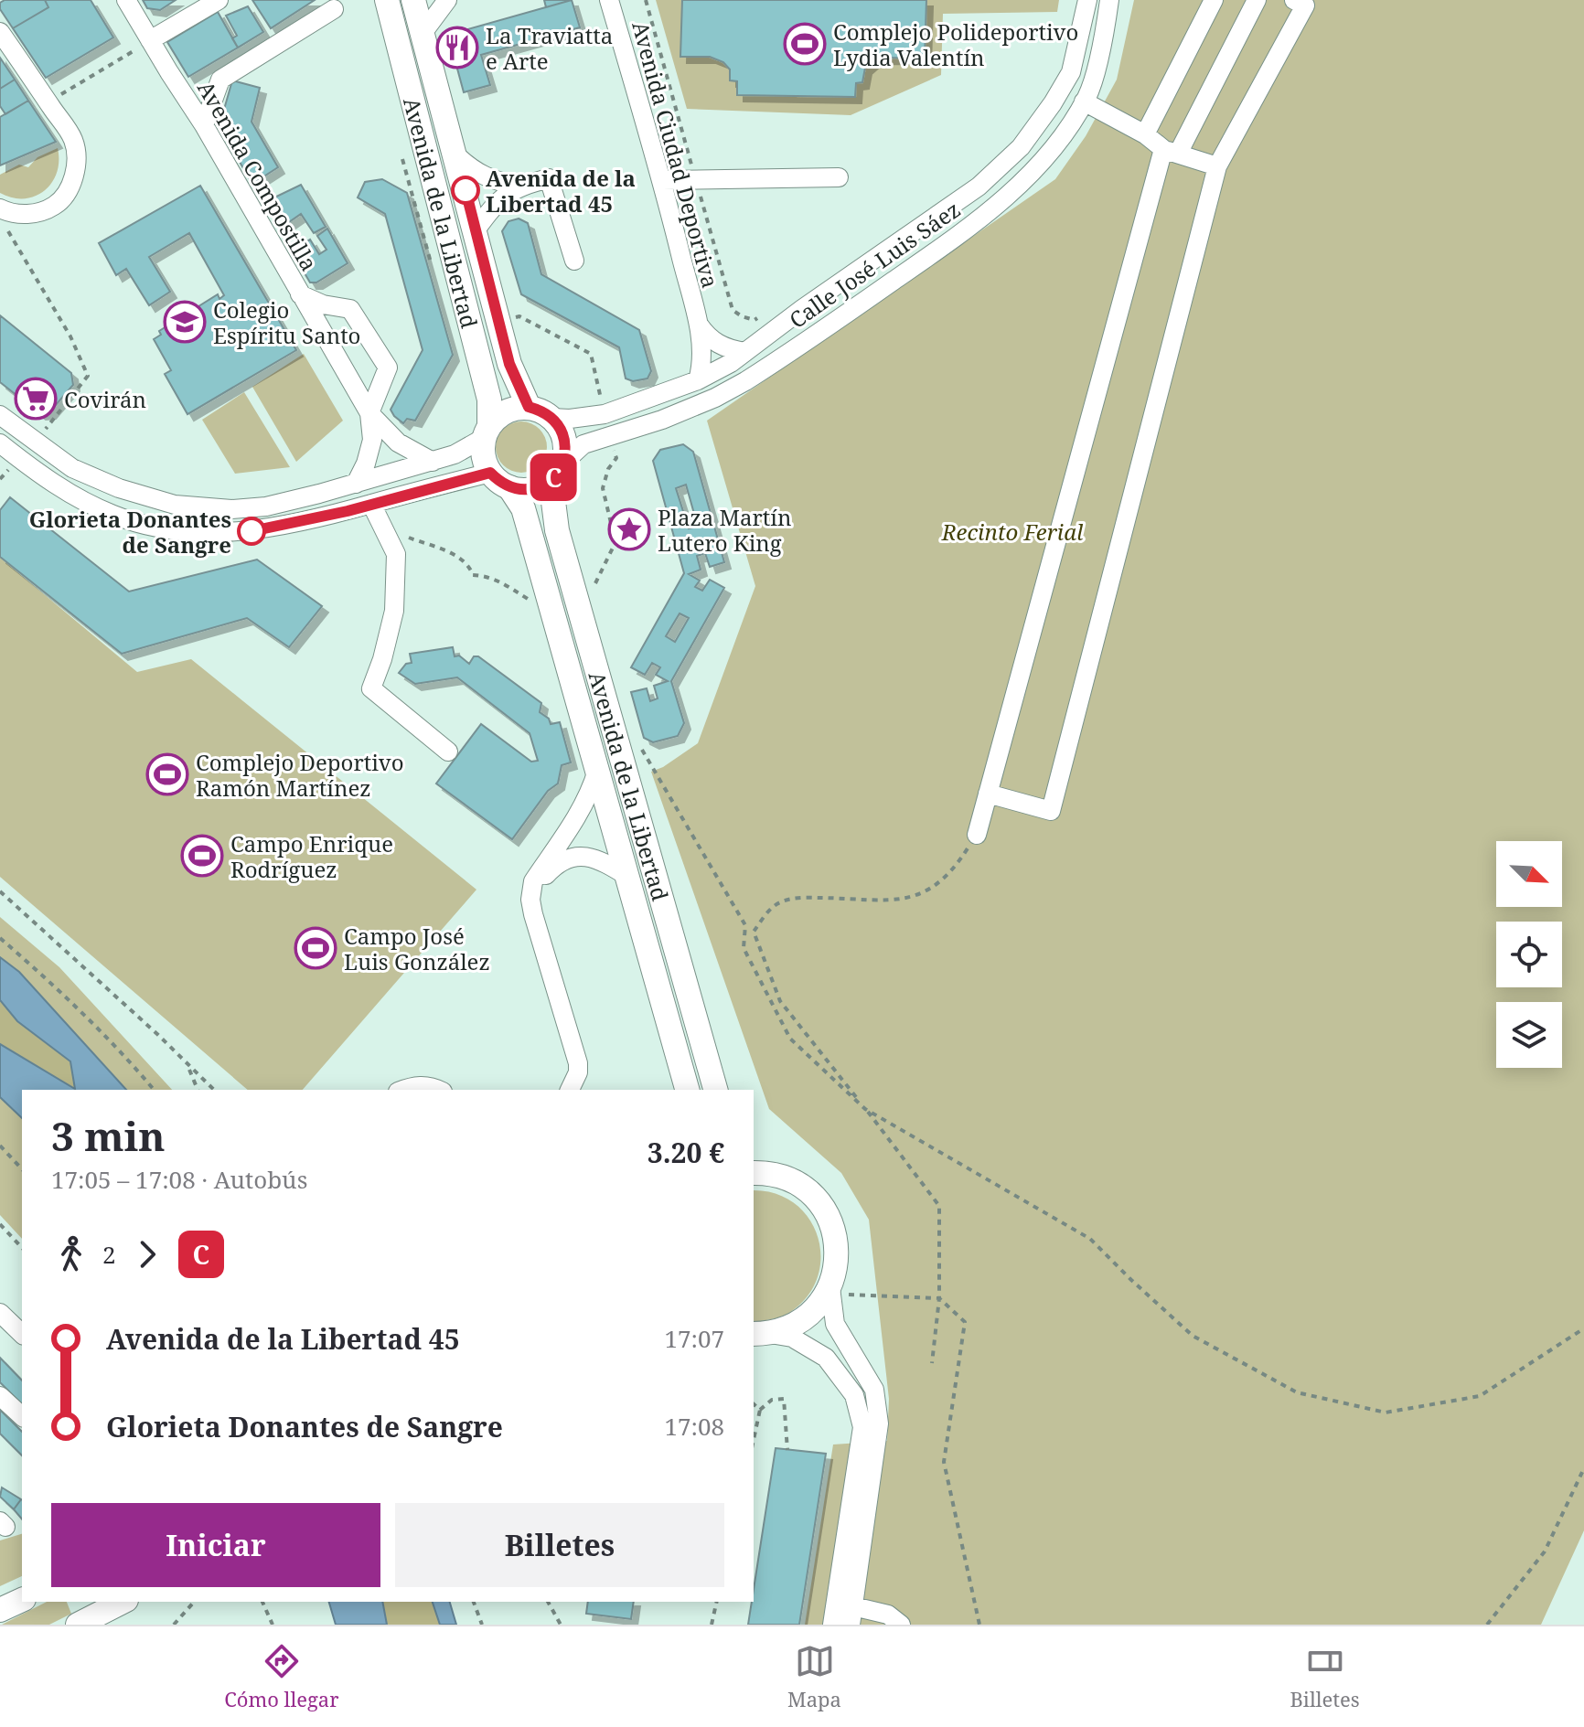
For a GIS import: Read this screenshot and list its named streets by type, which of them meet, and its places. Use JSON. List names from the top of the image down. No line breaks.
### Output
{"streets":{"main road":["Avenida de la Libertad"],"street":["Avenida Ciudad Deportiva","Avenida Compostilla","Calle José Luis Sáez"]},"crossings":[["Avenida Ciudad Deportiva","Calle José Luis Sáez"],["Avenida de la Libertad","Calle José Luis Sáez"]],"parks":["Recinto Ferial"],"places":{"sports":["Complejo Polideportivo Lydia Valentín","Complejo Deportivo Ramón Martínez","Campo Enrique Rodríguez","Campo José Luis González"],"restaurant":["La Traviatta e Arte"],"other":["Avenida de la Libertad 45","Glorieta Donantes de Sangre"],"school or university":["Colegio Espíritu Santo"],"supermarket":["Covirán"],"place":["Plaza Martín Lutero King"]},"lines":["bus line C"],"north":"bottom right","page":{"on_map":"C","heading":["3 min","17:05 – 17:08 · Autobús","3.20 €"],"legs":["2","C"],"list":[{"name":"Avenida de la Libertad 45","value":"17:07"},{"name":"Glorieta Donantes de Sangre","value":"17:08"}],"buttons":["Iniciar","Billetes"],"tabs":["Cómo llegar","Mapa","Billetes"]}}
